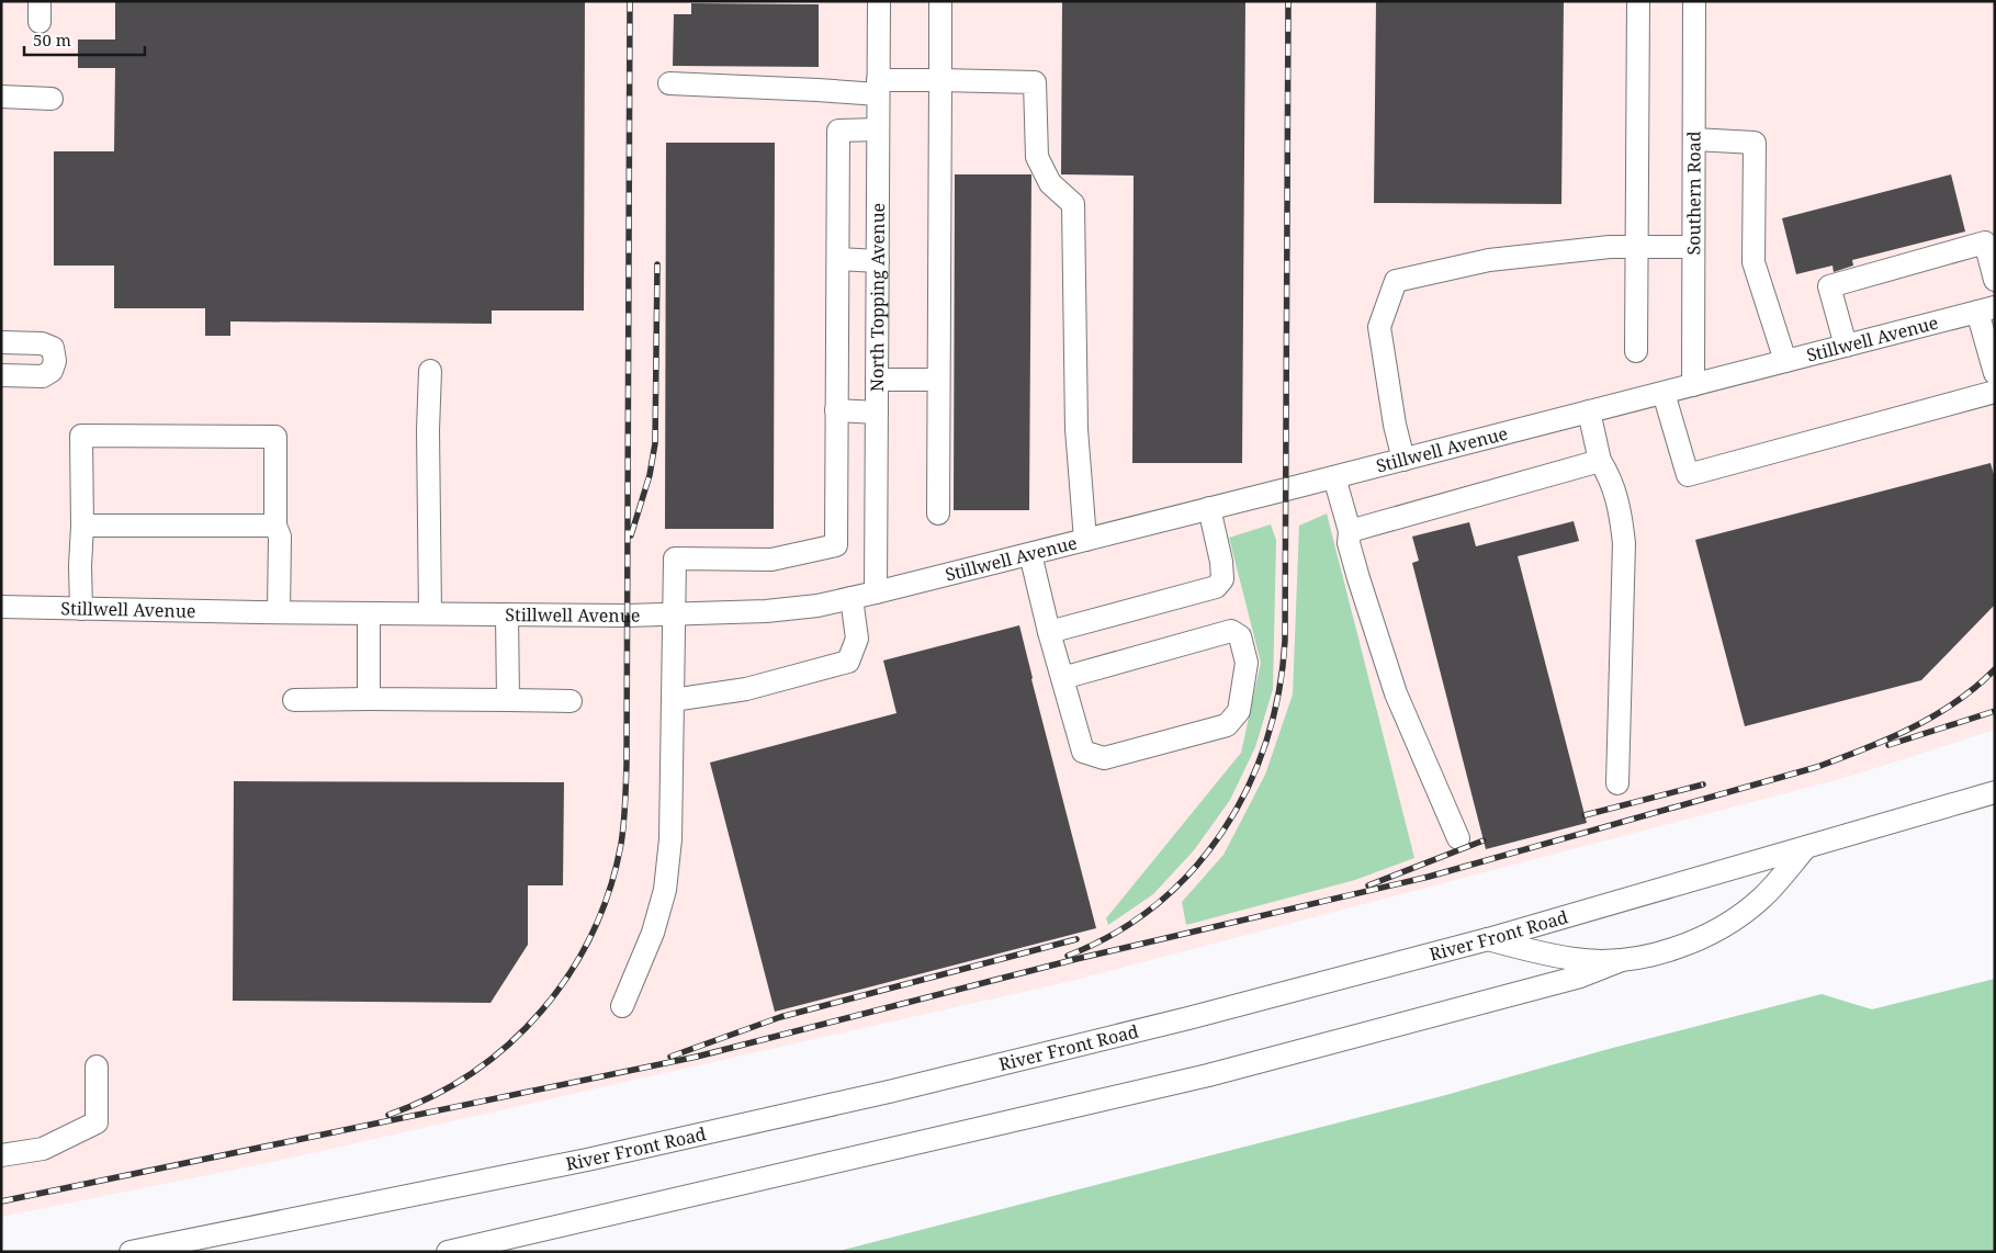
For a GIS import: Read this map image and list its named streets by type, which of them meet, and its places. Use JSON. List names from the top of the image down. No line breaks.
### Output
{"streets":{"street":["Southern Road","North Topping Avenue","Stillwell Avenue","River Front Road"]},"crossings":[["Southern Road","Stillwell Avenue"],["North Topping Avenue","Stillwell Avenue"]],"scale_bar":"50 m"}
